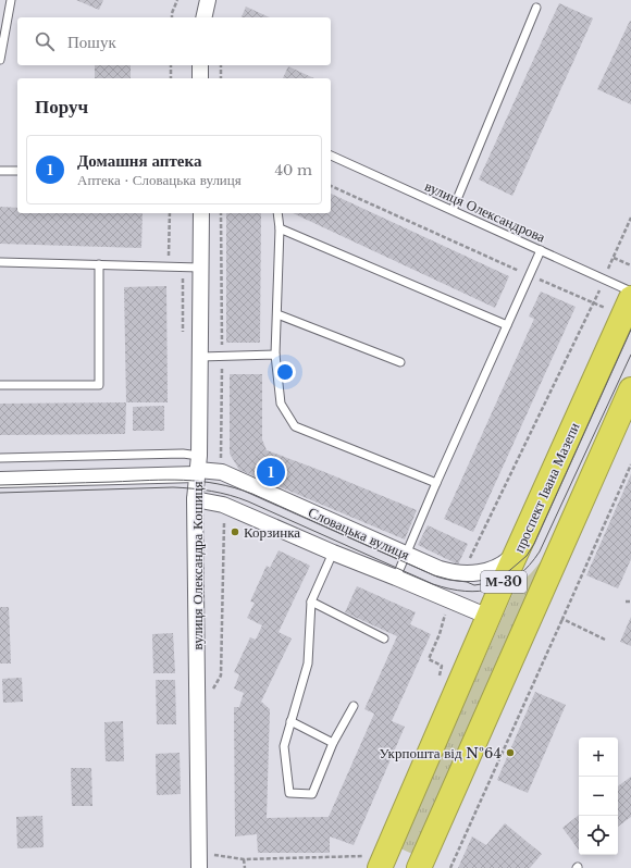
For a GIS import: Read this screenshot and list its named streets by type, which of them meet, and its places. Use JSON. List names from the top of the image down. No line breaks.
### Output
{"streets":{"highway":["проспект Івана Мазепи","М-30"],"street":["Словацька вулиця","вулиця Олександра Кошиця"],"lane":["вулиця Олександрова"]},"crossings":[["проспект Івана Мазепи","Словацька вулиця"],["Словацька вулиця","вулиця Олександра Кошиця"]],"places":["Корзинка","Укрпошта від №64"],"page":{"search":"Пошук","heading":"Поруч","list":[{"mark":"1","name":"Домашня аптека","note":"Аптека · Словацька вулиця","value":"40 m"}],"pins":"1","map_buttons":["+","−"]}}
